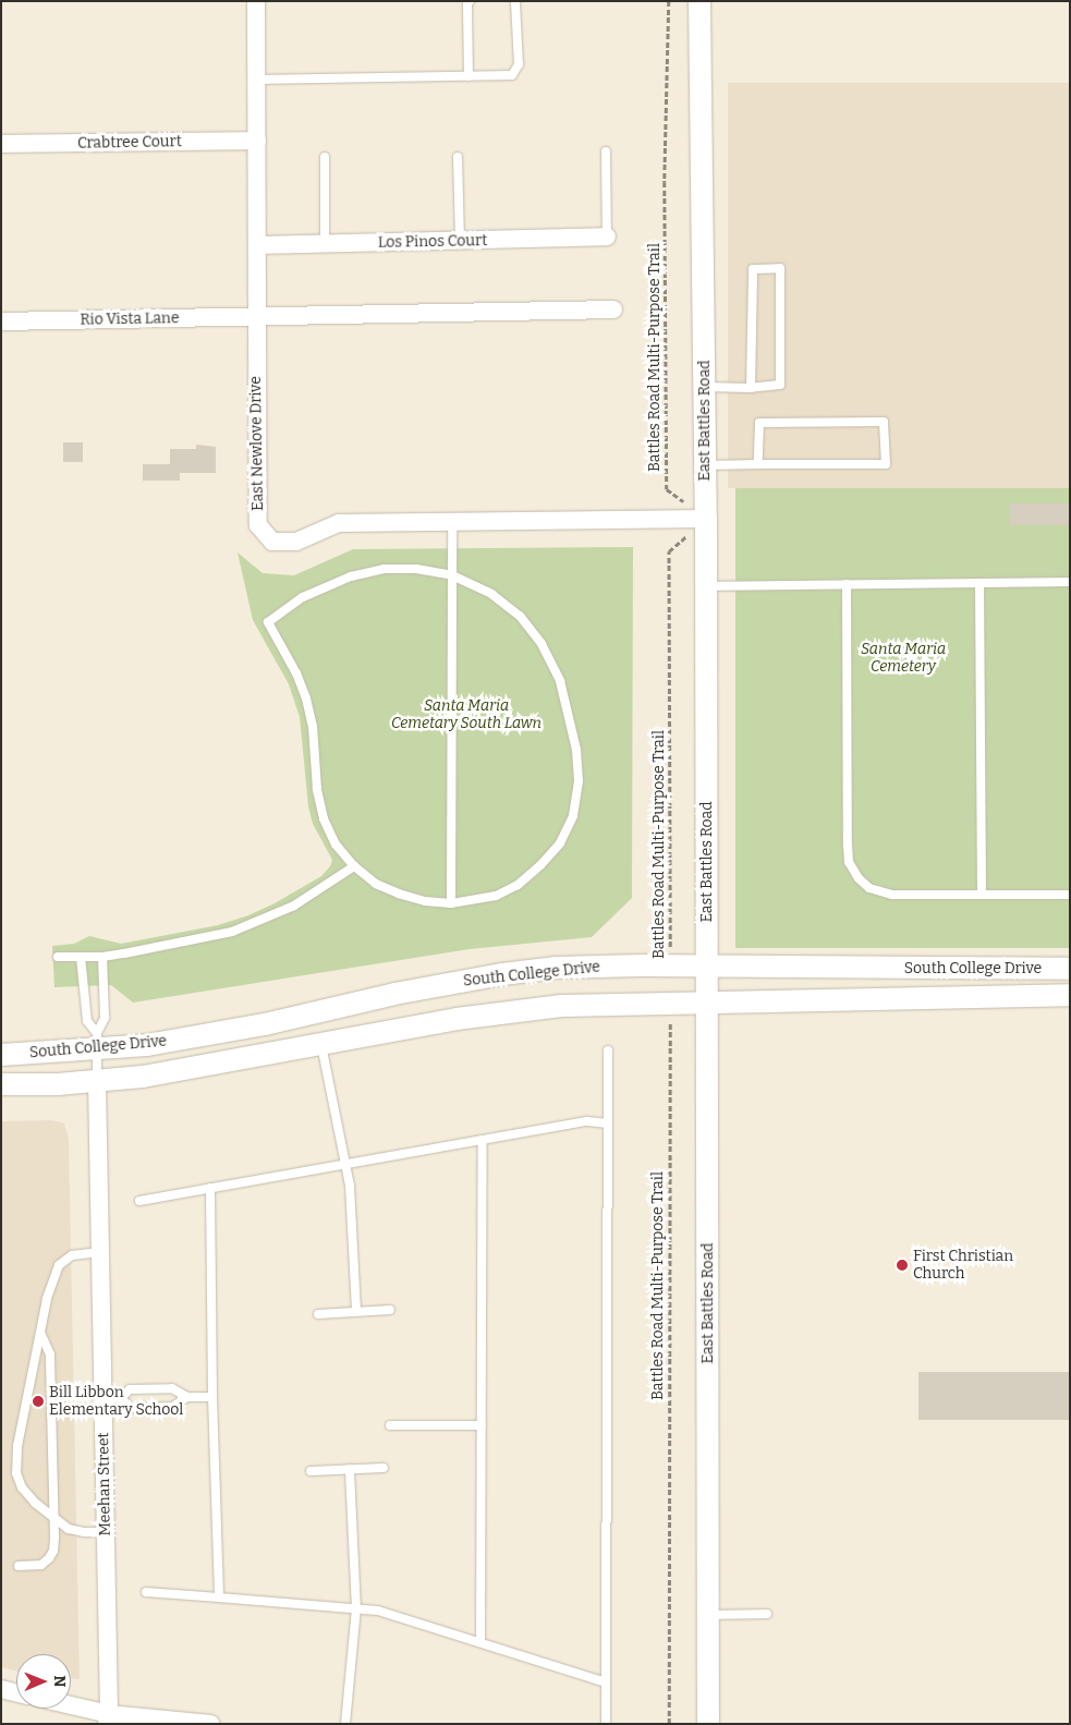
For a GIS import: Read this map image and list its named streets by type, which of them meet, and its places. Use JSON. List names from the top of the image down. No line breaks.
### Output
{"streets":{"street":["Crabtree Court","Los Pinos Court","Rio Vista Lane","East Battles Road","East Newlove Drive","South College Drive","Meehan Street"],"path":["Battles Road Multi-Purpose Trail"]},"crossings":[["Crabtree Court","East Newlove Drive"],["Los Pinos Court","East Newlove Drive"],["Rio Vista Lane","East Newlove Drive"],["Battles Road Multi-Purpose Trail","East Battles Road"],["Battles Road Multi-Purpose Trail","East Newlove Drive"],["Battles Road Multi-Purpose Trail","South College Drive"],["East Battles Road","East Newlove Drive"],["East Battles Road","South College Drive"],["South College Drive","Meehan Street"]],"parks":["Santa Maria Cemetery","Santa Maria Cemetary South Lawn"],"places":["First Christian Church","Bill Libbon Elementary School"],"north":"right"}
